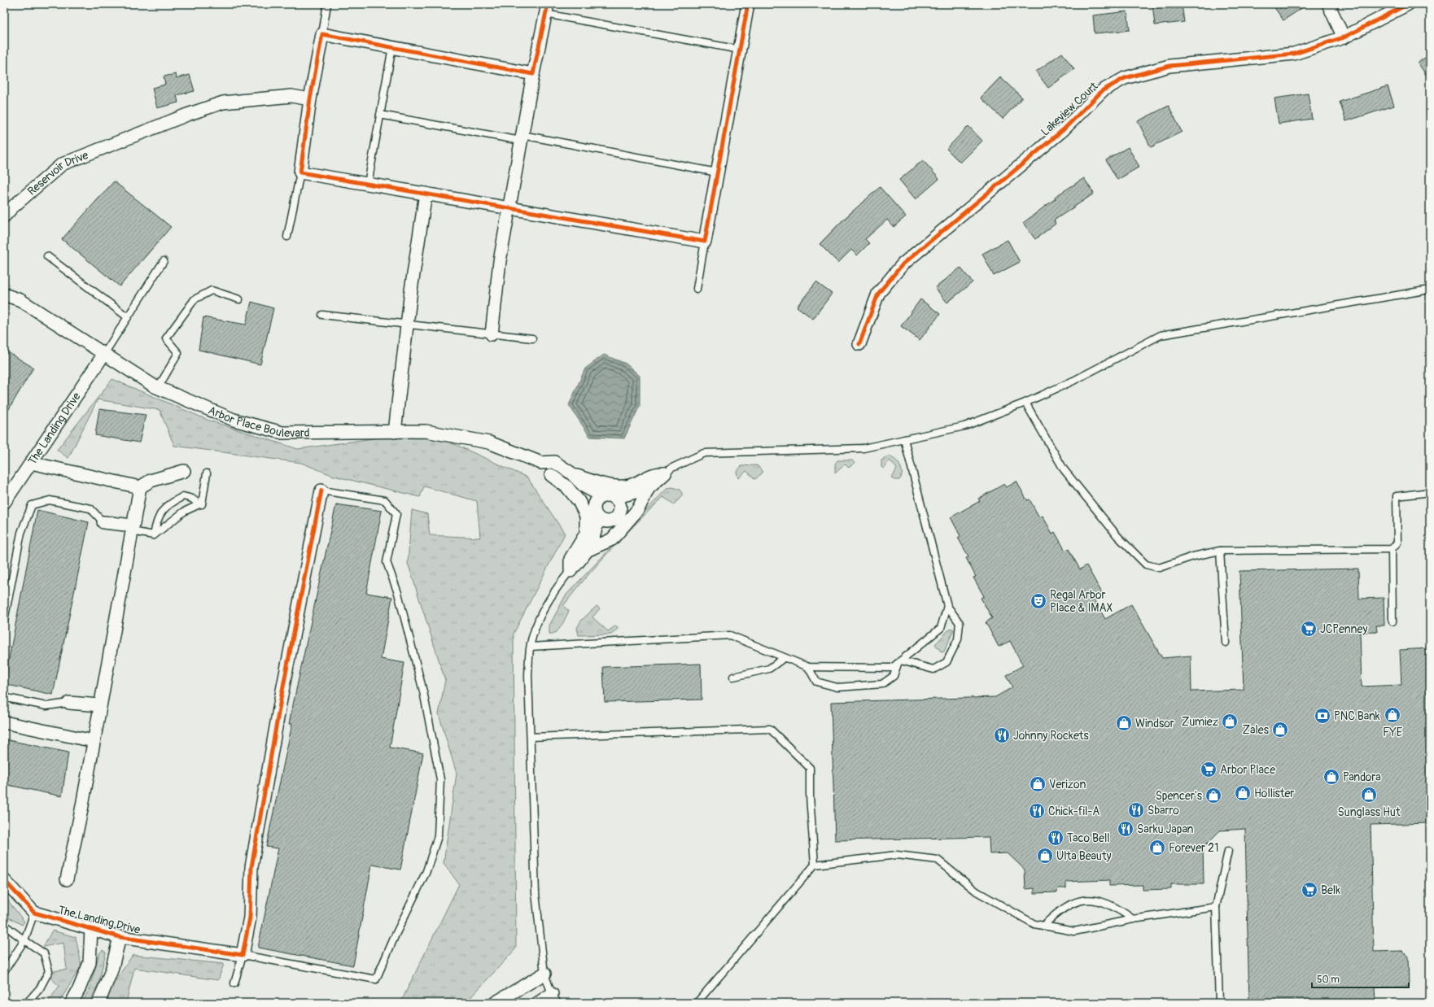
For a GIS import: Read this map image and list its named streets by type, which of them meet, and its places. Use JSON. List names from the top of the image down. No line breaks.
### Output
{"streets":{"street":["Lakeview Court","Reservoir Drive","Arbor Place Boulevard","The Landing Drive"]},"crossings":[["Arbor Place Boulevard","The Landing Drive"]],"places":{"theatre":["Regal Arbor Place & IMAX"],"supermarket":["JCPenney","Arbor Place","Belk"],"shop":["FYE","Zumiez","Windsor","Zales","Pandora","Verizon","Hollister","Sunglass Hut","Spencer's","Forever 21","Ulta Beauty"],"bank":["PNC Bank"],"restaurant":["Johnny Rockets","Sbarro","Chick-fil-A","Sarku Japan","Taco Bell"]},"scale_bar":"50 m"}
